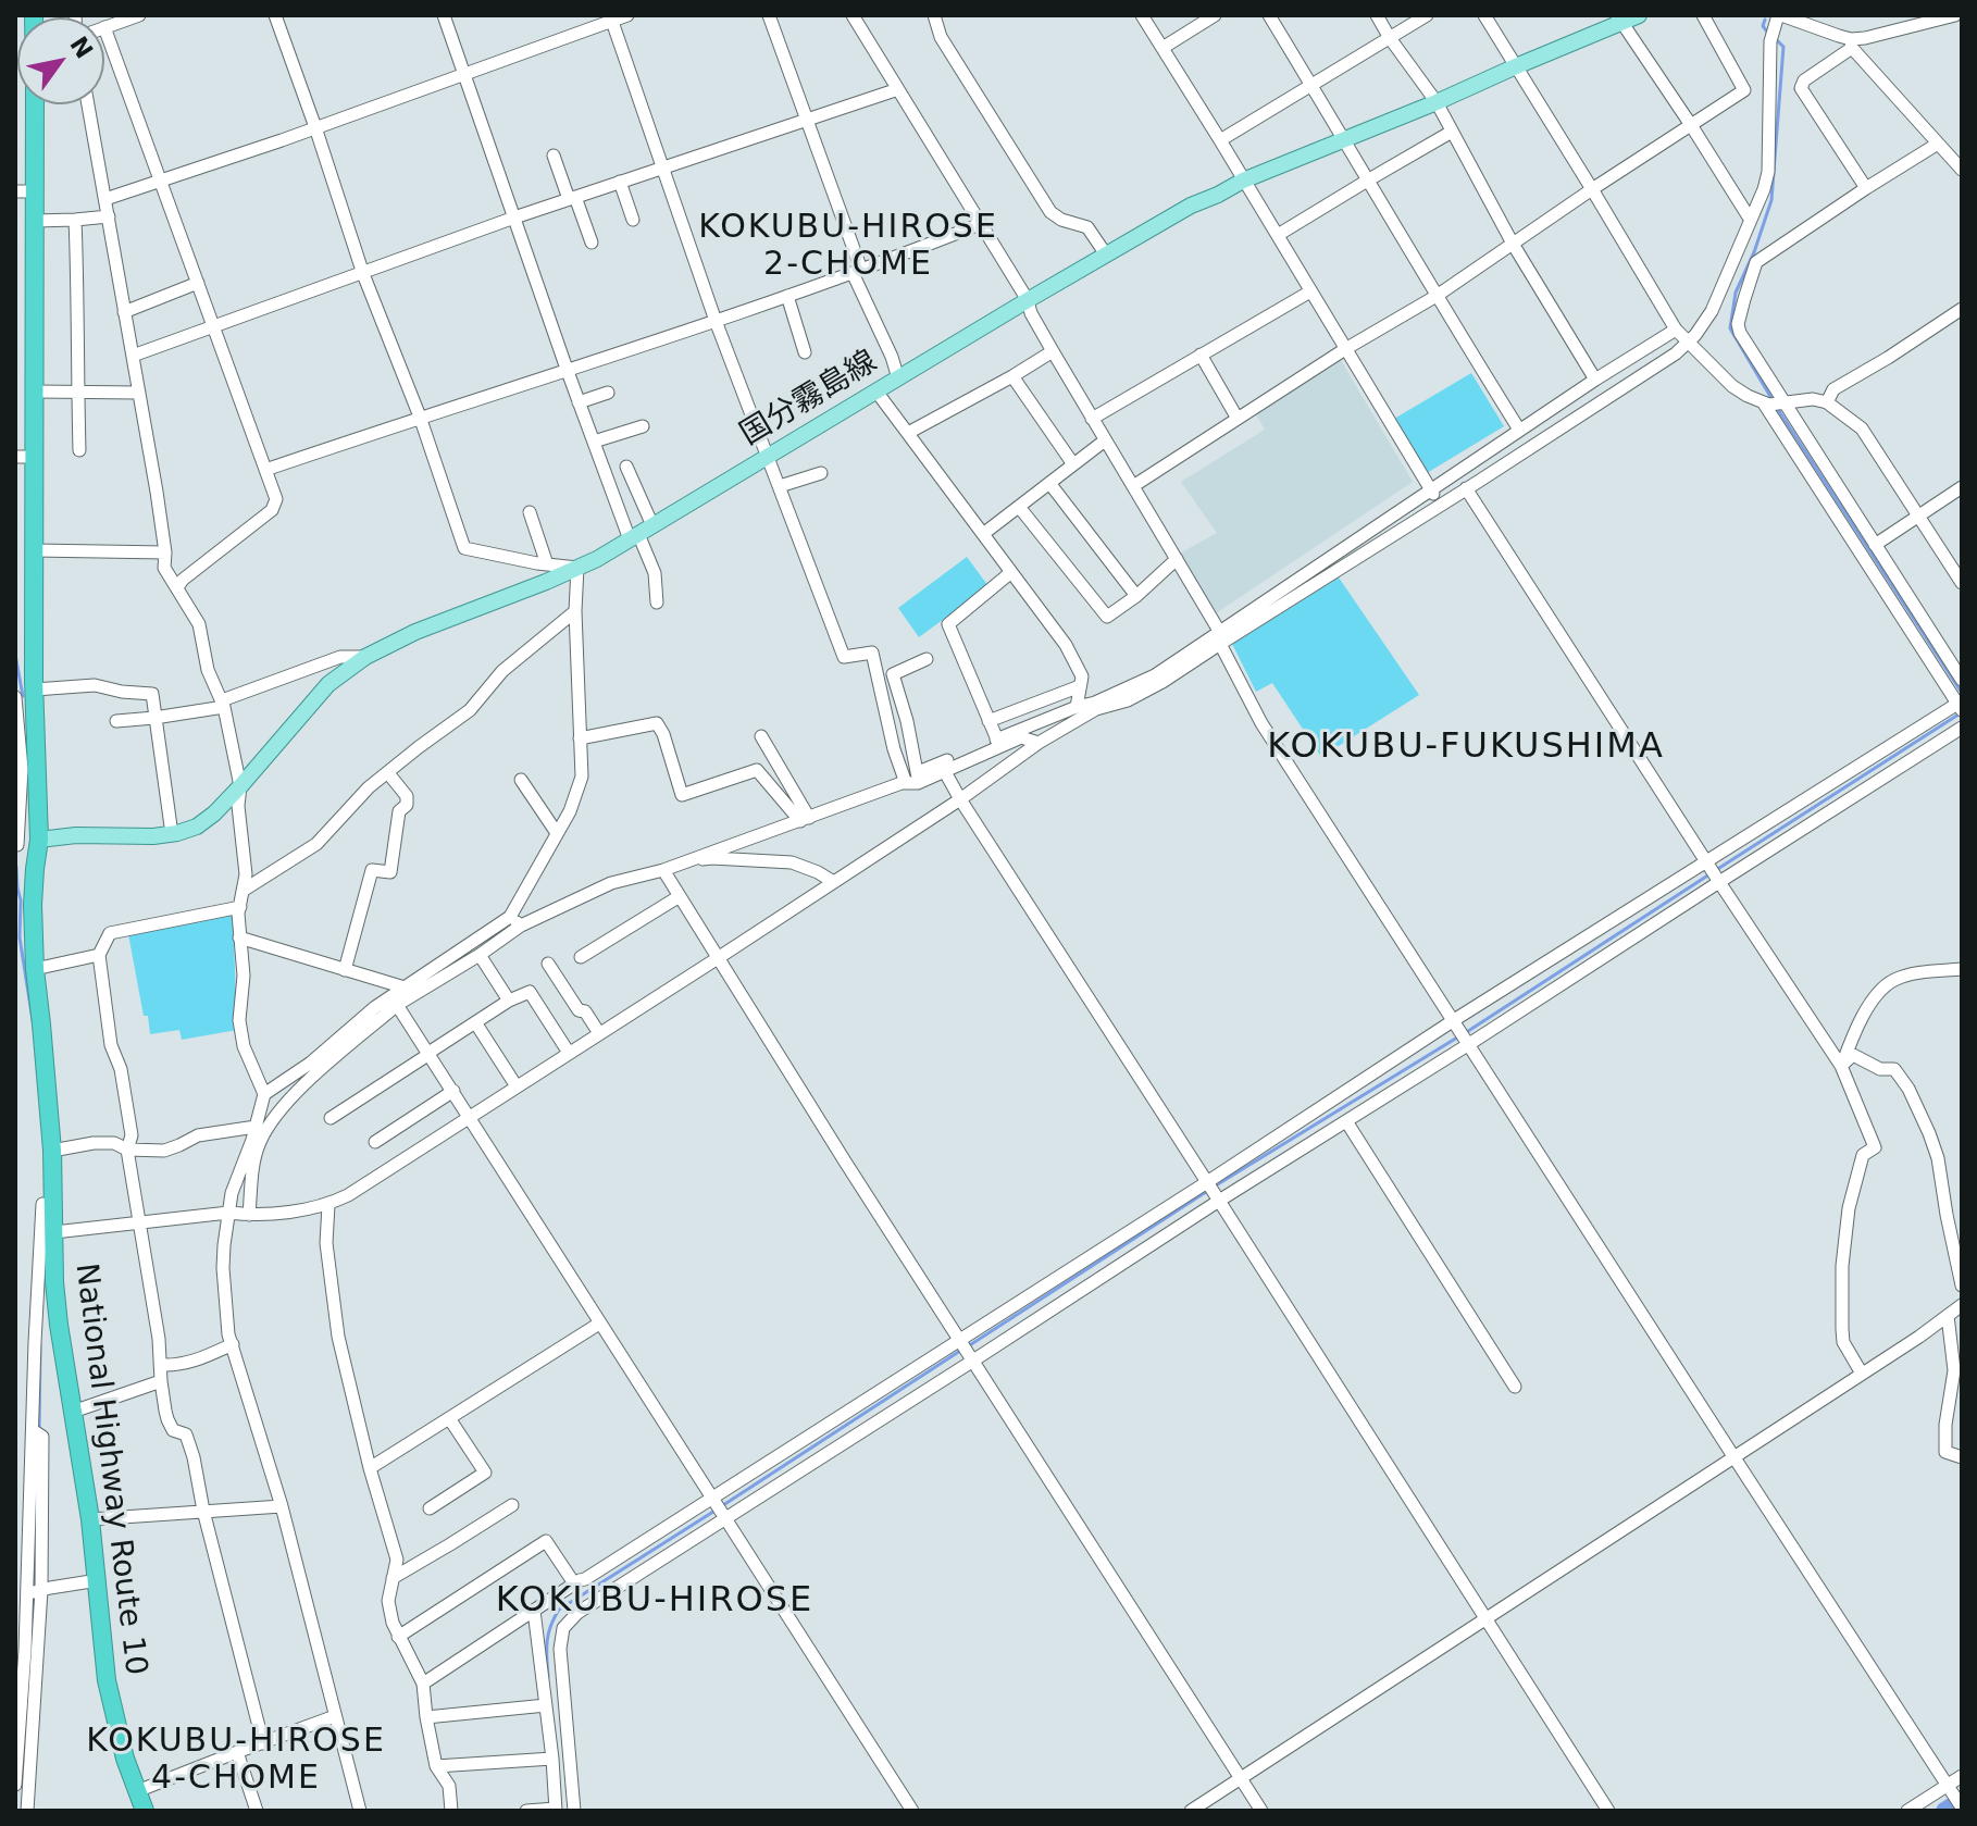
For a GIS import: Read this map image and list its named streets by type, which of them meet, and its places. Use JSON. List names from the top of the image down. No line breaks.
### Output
{"streets":{"highway":["National Highway Route 10"],"main road":["国分霧島線"]},"crossings":[["国分霧島線","National Highway Route 10"]],"districts":["KOKUBU-HIROSE 2-CHOME","KOKUBU-FUKUSHIMA","KOKUBU-HIROSE","KOKUBU-HIROSE 4-CHOME"],"north":"top right"}
